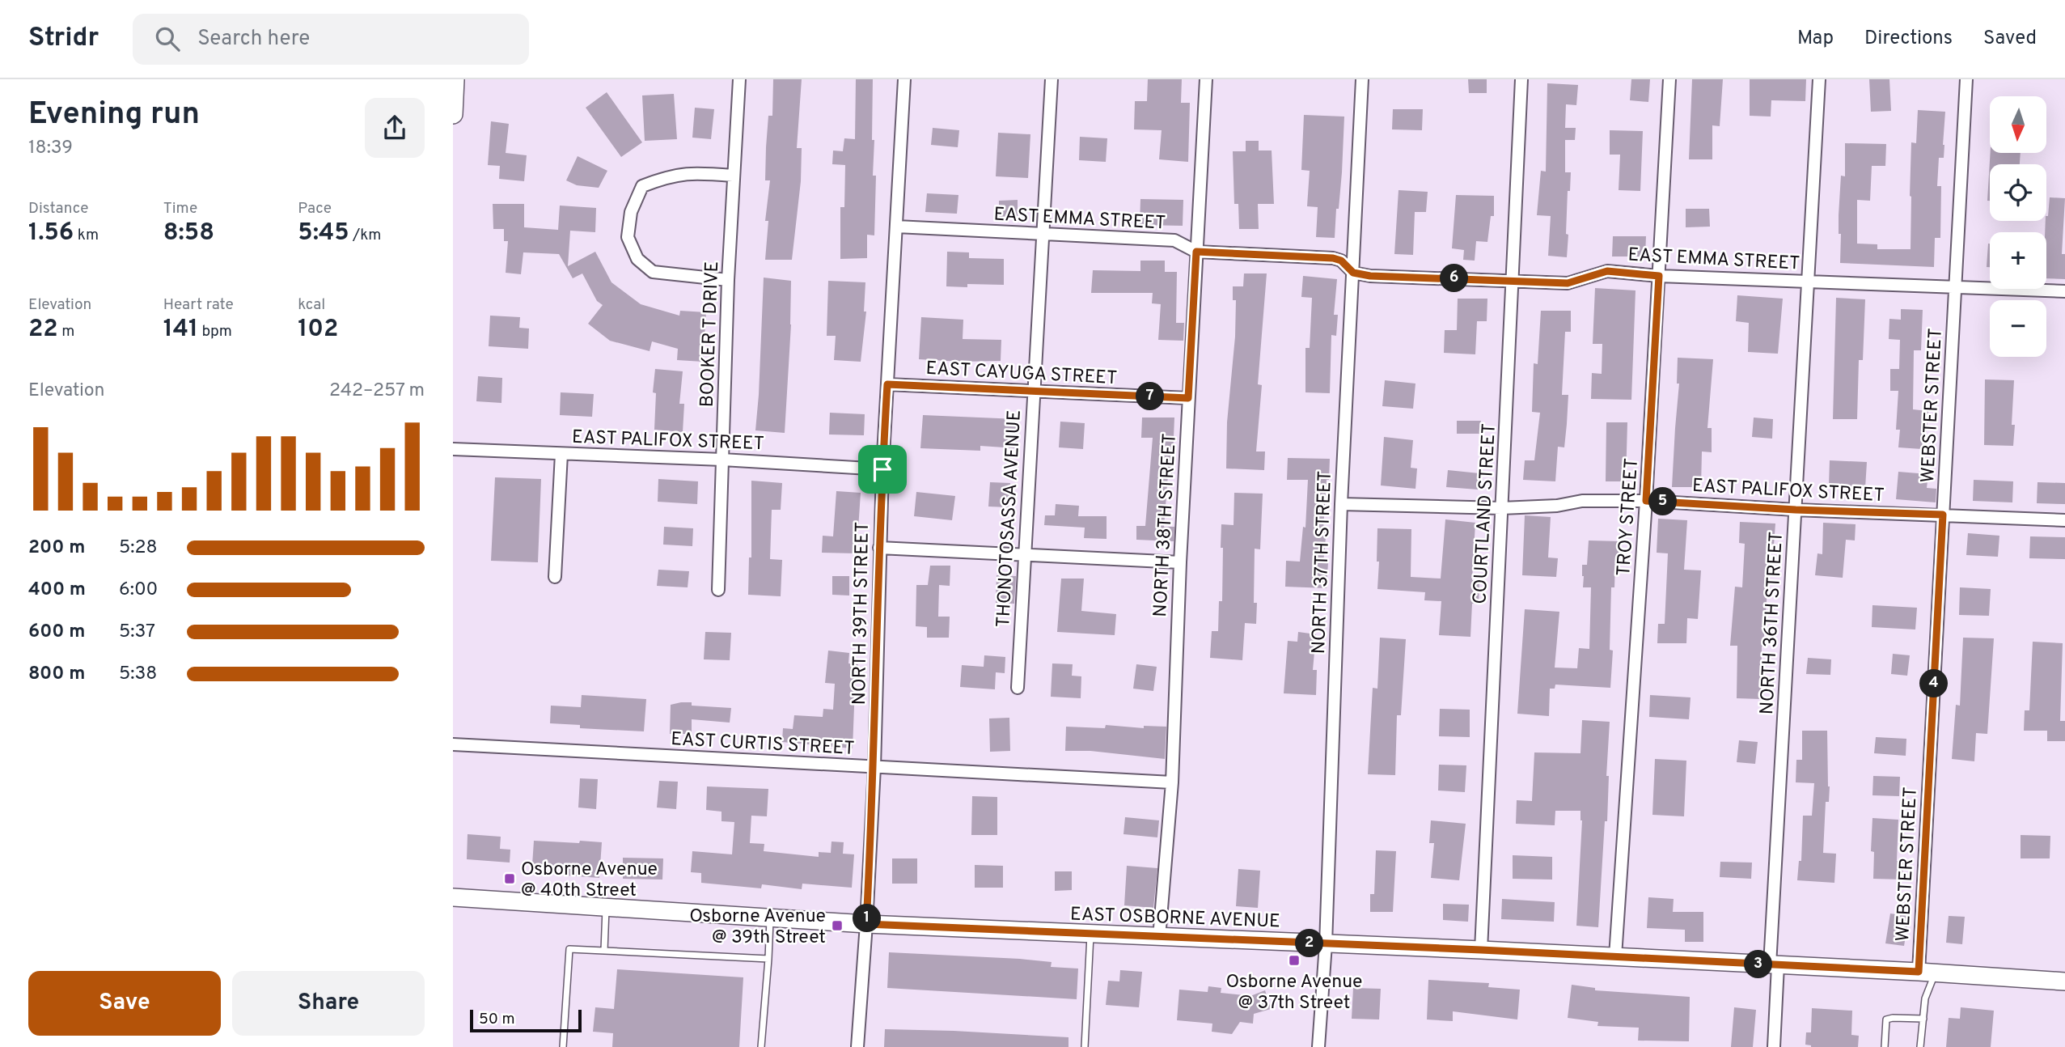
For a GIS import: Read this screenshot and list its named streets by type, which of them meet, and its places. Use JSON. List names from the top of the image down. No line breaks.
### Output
{"streets":{"street":["EAST EMMA STREET","BOOKER T DRIVE","EAST CAYUGA STREET","WEBSTER STREET","EAST PALIFOX STREET","COURTLAND STREET","TROY STREET","THONOTOSASSA AVENUE","NORTH 38TH STREET","NORTH 37TH STREET","NORTH 39TH STREET","NORTH 36TH STREET","EAST CURTIS STREET","EAST OSBORNE AVENUE"]},"crossings":[["EAST EMMA STREET","WEBSTER STREET"],["EAST EMMA STREET","COURTLAND STREET"],["EAST EMMA STREET","TROY STREET"],["EAST EMMA STREET","THONOTOSASSA AVENUE"],["EAST EMMA STREET","NORTH 38TH STREET"],["EAST EMMA STREET","NORTH 37TH STREET"],["EAST EMMA STREET","NORTH 39TH STREET"],["EAST EMMA STREET","NORTH 36TH STREET"],["BOOKER T DRIVE","EAST PALIFOX STREET"],["EAST CAYUGA STREET","THONOTOSASSA AVENUE"],["EAST CAYUGA STREET","NORTH 38TH STREET"],["EAST CAYUGA STREET","NORTH 39TH STREET"],["WEBSTER STREET","EAST PALIFOX STREET"],["WEBSTER STREET","EAST OSBORNE AVENUE"],["EAST PALIFOX STREET","COURTLAND STREET"],["EAST PALIFOX STREET","TROY STREET"],["EAST PALIFOX STREET","NORTH 37TH STREET"],["EAST PALIFOX STREET","NORTH 39TH STREET"],["EAST PALIFOX STREET","NORTH 36TH STREET"],["COURTLAND STREET","EAST OSBORNE AVENUE"],["TROY STREET","EAST OSBORNE AVENUE"],["NORTH 38TH STREET","EAST CURTIS STREET"],["NORTH 38TH STREET","EAST OSBORNE AVENUE"],["NORTH 37TH STREET","EAST OSBORNE AVENUE"],["NORTH 39TH STREET","EAST CURTIS STREET"],["NORTH 39TH STREET","EAST OSBORNE AVENUE"],["NORTH 36TH STREET","EAST OSBORNE AVENUE"]],"places":{"transit":["Osborne Avenue @ 40th Street","Osborne Avenue @ 39th Street","Osborne Avenue @ 37th Street"]},"scale_bar":"50 m","north":"bottom","page":{"header":"Stridr","search":"Search here","nav":["Map","Directions","Saved"],"heading":["Evening run","18:39"],"map_buttons":["+","−"],"stats":[["Distance","1.56 km"],["Time","8:58"],["Pace","5:45 /km"],["Elevation","22 m"],["Heart rate","141 bpm"],["kcal","102"]],"pins":["6","7","5","4","1","2","3"],"chart":["Elevation","242–257 m"],"list":[{"name":"200 m","note":"5:28"},{"name":"400 m","note":"6:00"},{"name":"600 m","note":"5:37"},{"name":"800 m","note":"5:38"}],"buttons":["Save","Share"],"scale":"50 m"}}
